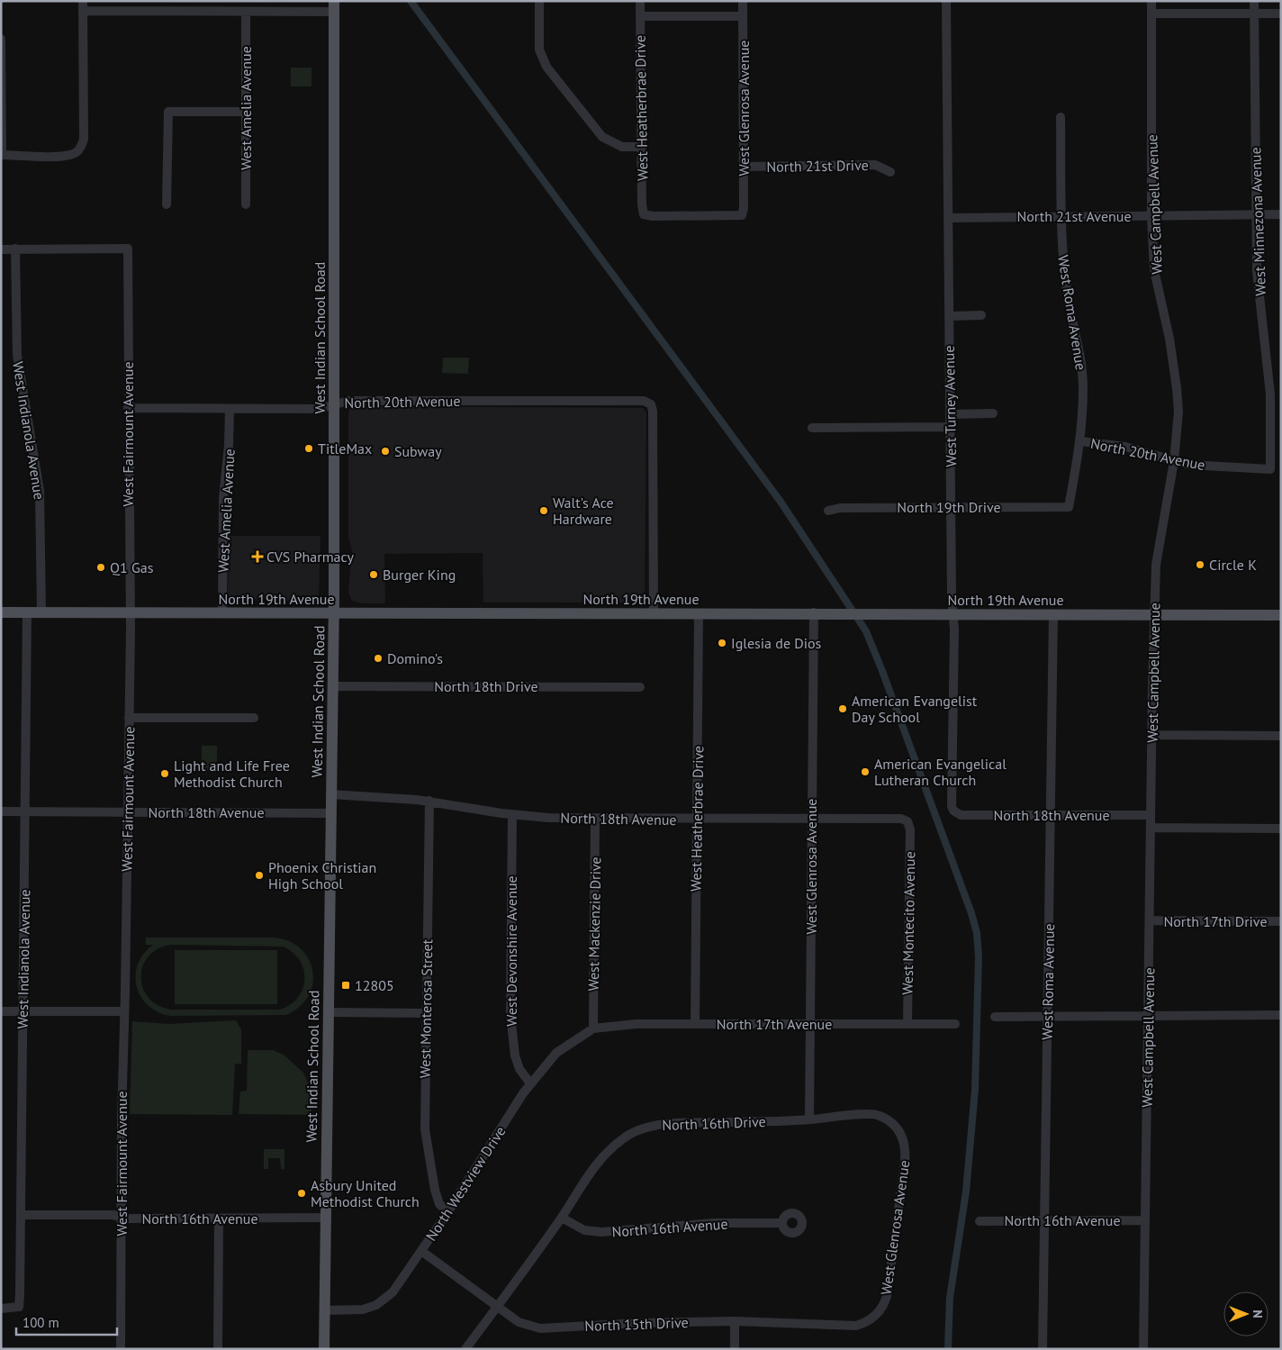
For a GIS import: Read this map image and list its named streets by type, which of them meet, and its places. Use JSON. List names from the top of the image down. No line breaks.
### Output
{"streets":{"main road":["West Indian School Road","North 19th Avenue"],"street":["West Amelia Avenue","West Heatherbrae Drive","West Glenrosa Avenue","North 21st Drive","West Campbell Avenue","North 21st Avenue","West Minnezona Avenue","West Roma Avenue","North 20th Avenue","West Turney Avenue","West Indianola Avenue","West Fairmount Avenue","North 19th Drive","North 18th Drive","North 18th Avenue","North 17th Drive","West Montecito Avenue","West Mackenzie Drive","West Devonshire Avenue","West Monterosa Street","North 17th Avenue","North 16th Drive","North Westview Drive","North 16th Avenue","North 15th Drive"]},"crossings":[["West Amelia Avenue","North 20th Avenue"],["West Amelia Avenue","North 19th Avenue"],["West Heatherbrae Drive","West Glenrosa Avenue"],["West Heatherbrae Drive","North 19th Avenue"],["West Heatherbrae Drive","North 18th Avenue"],["West Heatherbrae Drive","North 17th Avenue"],["West Glenrosa Avenue","North 21st Drive"],["West Glenrosa Avenue","North 19th Avenue"],["West Glenrosa Avenue","North 18th Avenue"],["West Glenrosa Avenue","North 17th Avenue"],["West Glenrosa Avenue","North 16th Drive"],["West Glenrosa Avenue","North 15th Drive"],["West Campbell Avenue","North 21st Avenue"],["West Campbell Avenue","North 20th Avenue"],["West Campbell Avenue","North 19th Avenue"],["West Campbell Avenue","North 18th Avenue"],["West Campbell Avenue","North 17th Drive"],["West Campbell Avenue","North 16th Avenue"],["North 21st Avenue","West Minnezona Avenue"],["North 21st Avenue","West Roma Avenue"],["North 21st Avenue","West Turney Avenue"],["West Minnezona Avenue","North 20th Avenue"],["West Roma Avenue","North 20th Avenue"],["West Roma Avenue","North 19th Drive"],["West Roma Avenue","North 19th Avenue"],["West Roma Avenue","North 18th Avenue"],["West Roma Avenue","North 16th Avenue"],["West Indian School Road","North 20th Avenue"],["West Indian School Road","North 19th Avenue"],["West Indian School Road","North 18th Drive"],["West Indian School Road","North 18th Avenue"],["West Indian School Road","North Westview Drive"],["West Indian School Road","North 16th Avenue"],["North 20th Avenue","West Fairmount Avenue"],["North 20th Avenue","North 19th Avenue"],["West Turney Avenue","North 19th Drive"],["West Turney Avenue","North 19th Avenue"],["West Turney Avenue","North 18th Avenue"],["West Indianola Avenue","West Fairmount Avenue"],["West Indianola Avenue","North 19th Avenue"],["West Indianola Avenue","North 18th Avenue"],["West Indianola Avenue","North 16th Avenue"],["West Fairmount Avenue","North 19th Avenue"],["West Fairmount Avenue","North 18th Avenue"],["West Fairmount Avenue","North 16th Avenue"],["North 18th Avenue","West Montecito Avenue"],["North 18th Avenue","West Mackenzie Drive"],["North 18th Avenue","West Devonshire Avenue"],["North 18th Avenue","West Monterosa Street"],["West Montecito Avenue","North 17th Avenue"],["West Mackenzie Drive","North 17th Avenue"],["West Mackenzie Drive","North Westview Drive"],["West Devonshire Avenue","North Westview Drive"],["West Monterosa Street","North Westview Drive"],["North 17th Avenue","North Westview Drive"],["North 16th Drive","North 16th Avenue"],["North 16th Drive","North 15th Drive"],["North Westview Drive","North 15th Drive"]],"places":{"other":["TitleMax","Subway","Walt's Ace Hardware","Circle K","Q1 Gas","Burger King","Iglesia de Dios","Domino's","American Evangelist Day School","American Evangelical Lutheran Church","Light and Life Free Methodist Church","Phoenix Christian High School","Asbury United Methodist Church"],"health":["CVS Pharmacy"],"transit":["12805"]},"scale_bar":"100 m","north":"right"}
